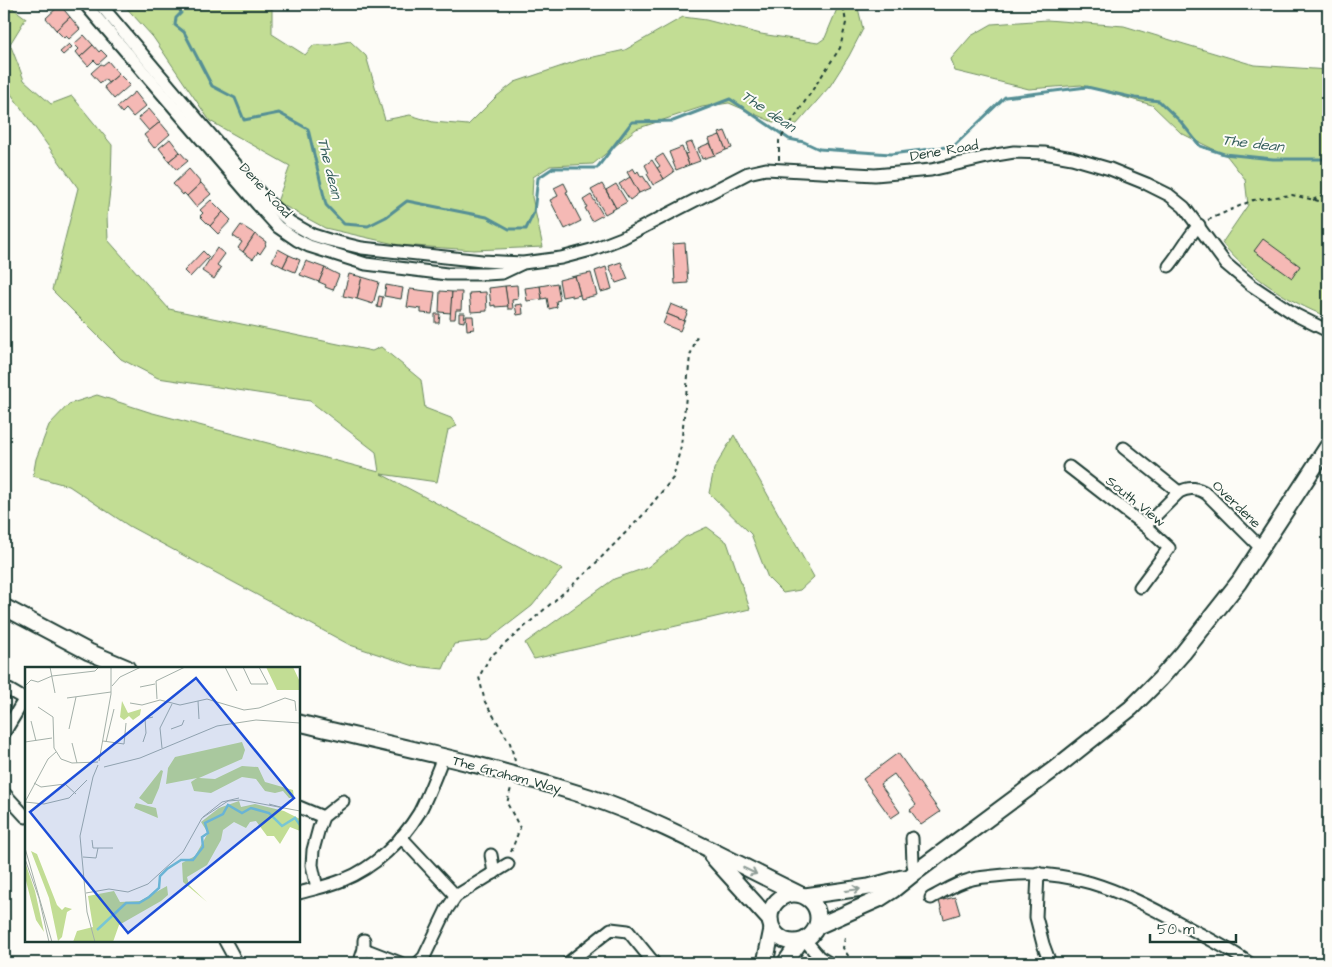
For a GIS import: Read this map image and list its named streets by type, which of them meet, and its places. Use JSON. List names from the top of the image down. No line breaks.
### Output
{"streets":{"main road":["The Graham Way"],"street":["Dene Road","South View","Overdene"]},"water":["The dean"],"scale_bar":"50 m"}
